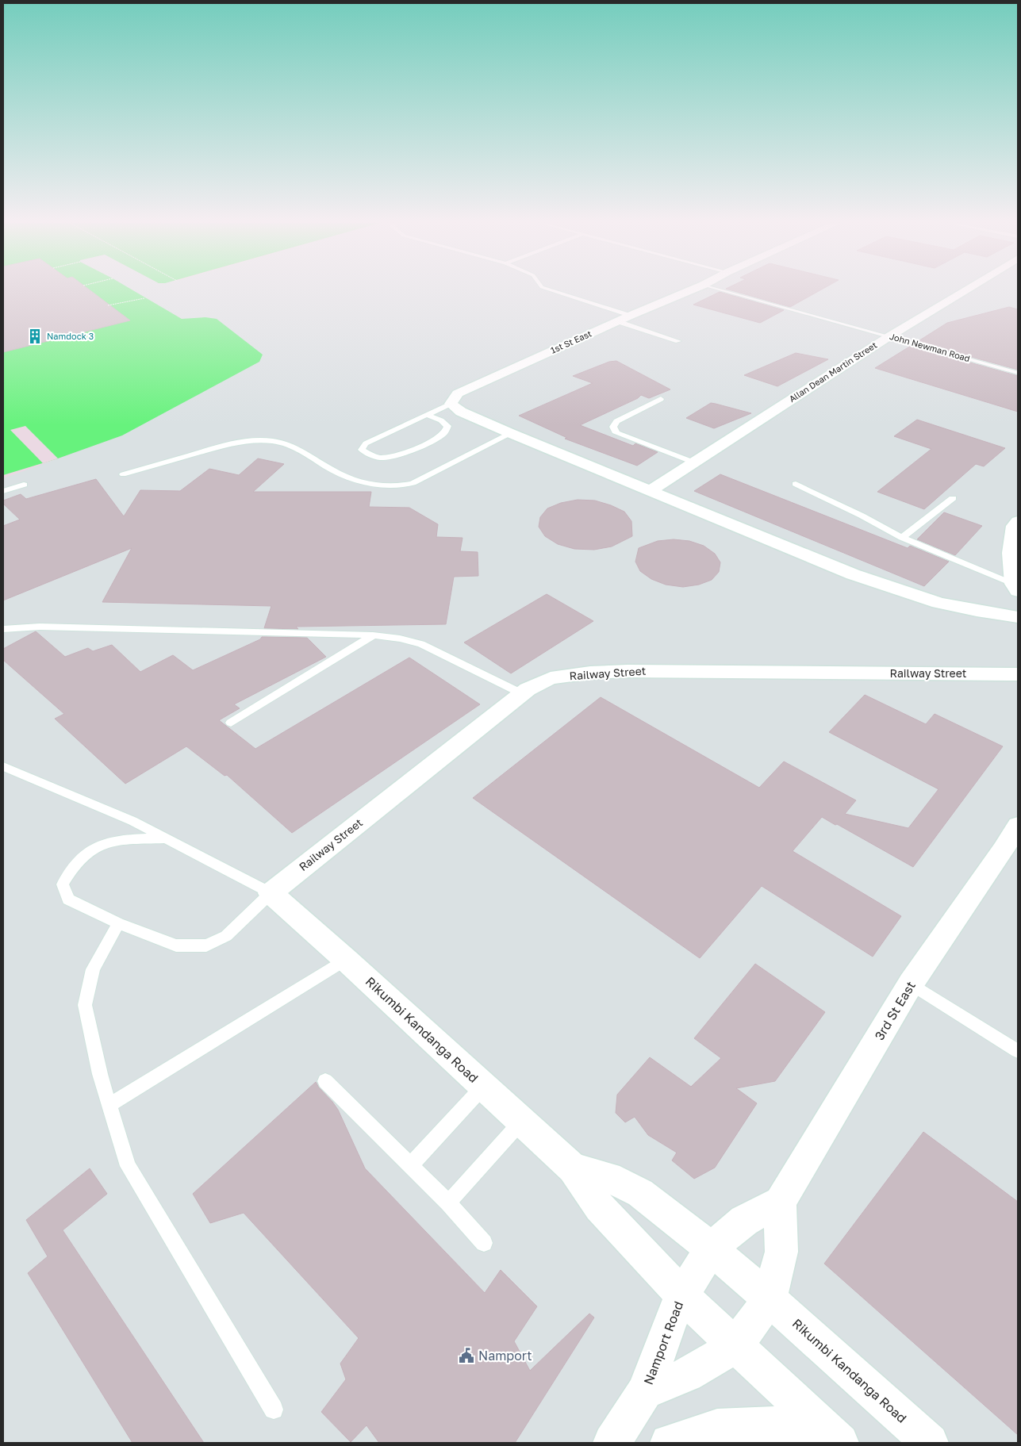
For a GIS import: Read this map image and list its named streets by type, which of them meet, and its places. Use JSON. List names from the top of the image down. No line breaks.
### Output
{"streets":{"street":["1st St East","Allan Dean Martin Street","Railway Street","3rd St East","Rikumbi Kandanga Road","Namport Road"],"lane":["John Newman Road"]},"crossings":[["John Newman Road","Allan Dean Martin Street"],["Railway Street","Rikumbi Kandanga Road"],["3rd St East","Rikumbi Kandanga Road"],["3rd St East","Namport Road"],["Rikumbi Kandanga Road","Namport Road"]],"places":{"building":["Namdock 3"],"public building":["Namport"]}}
